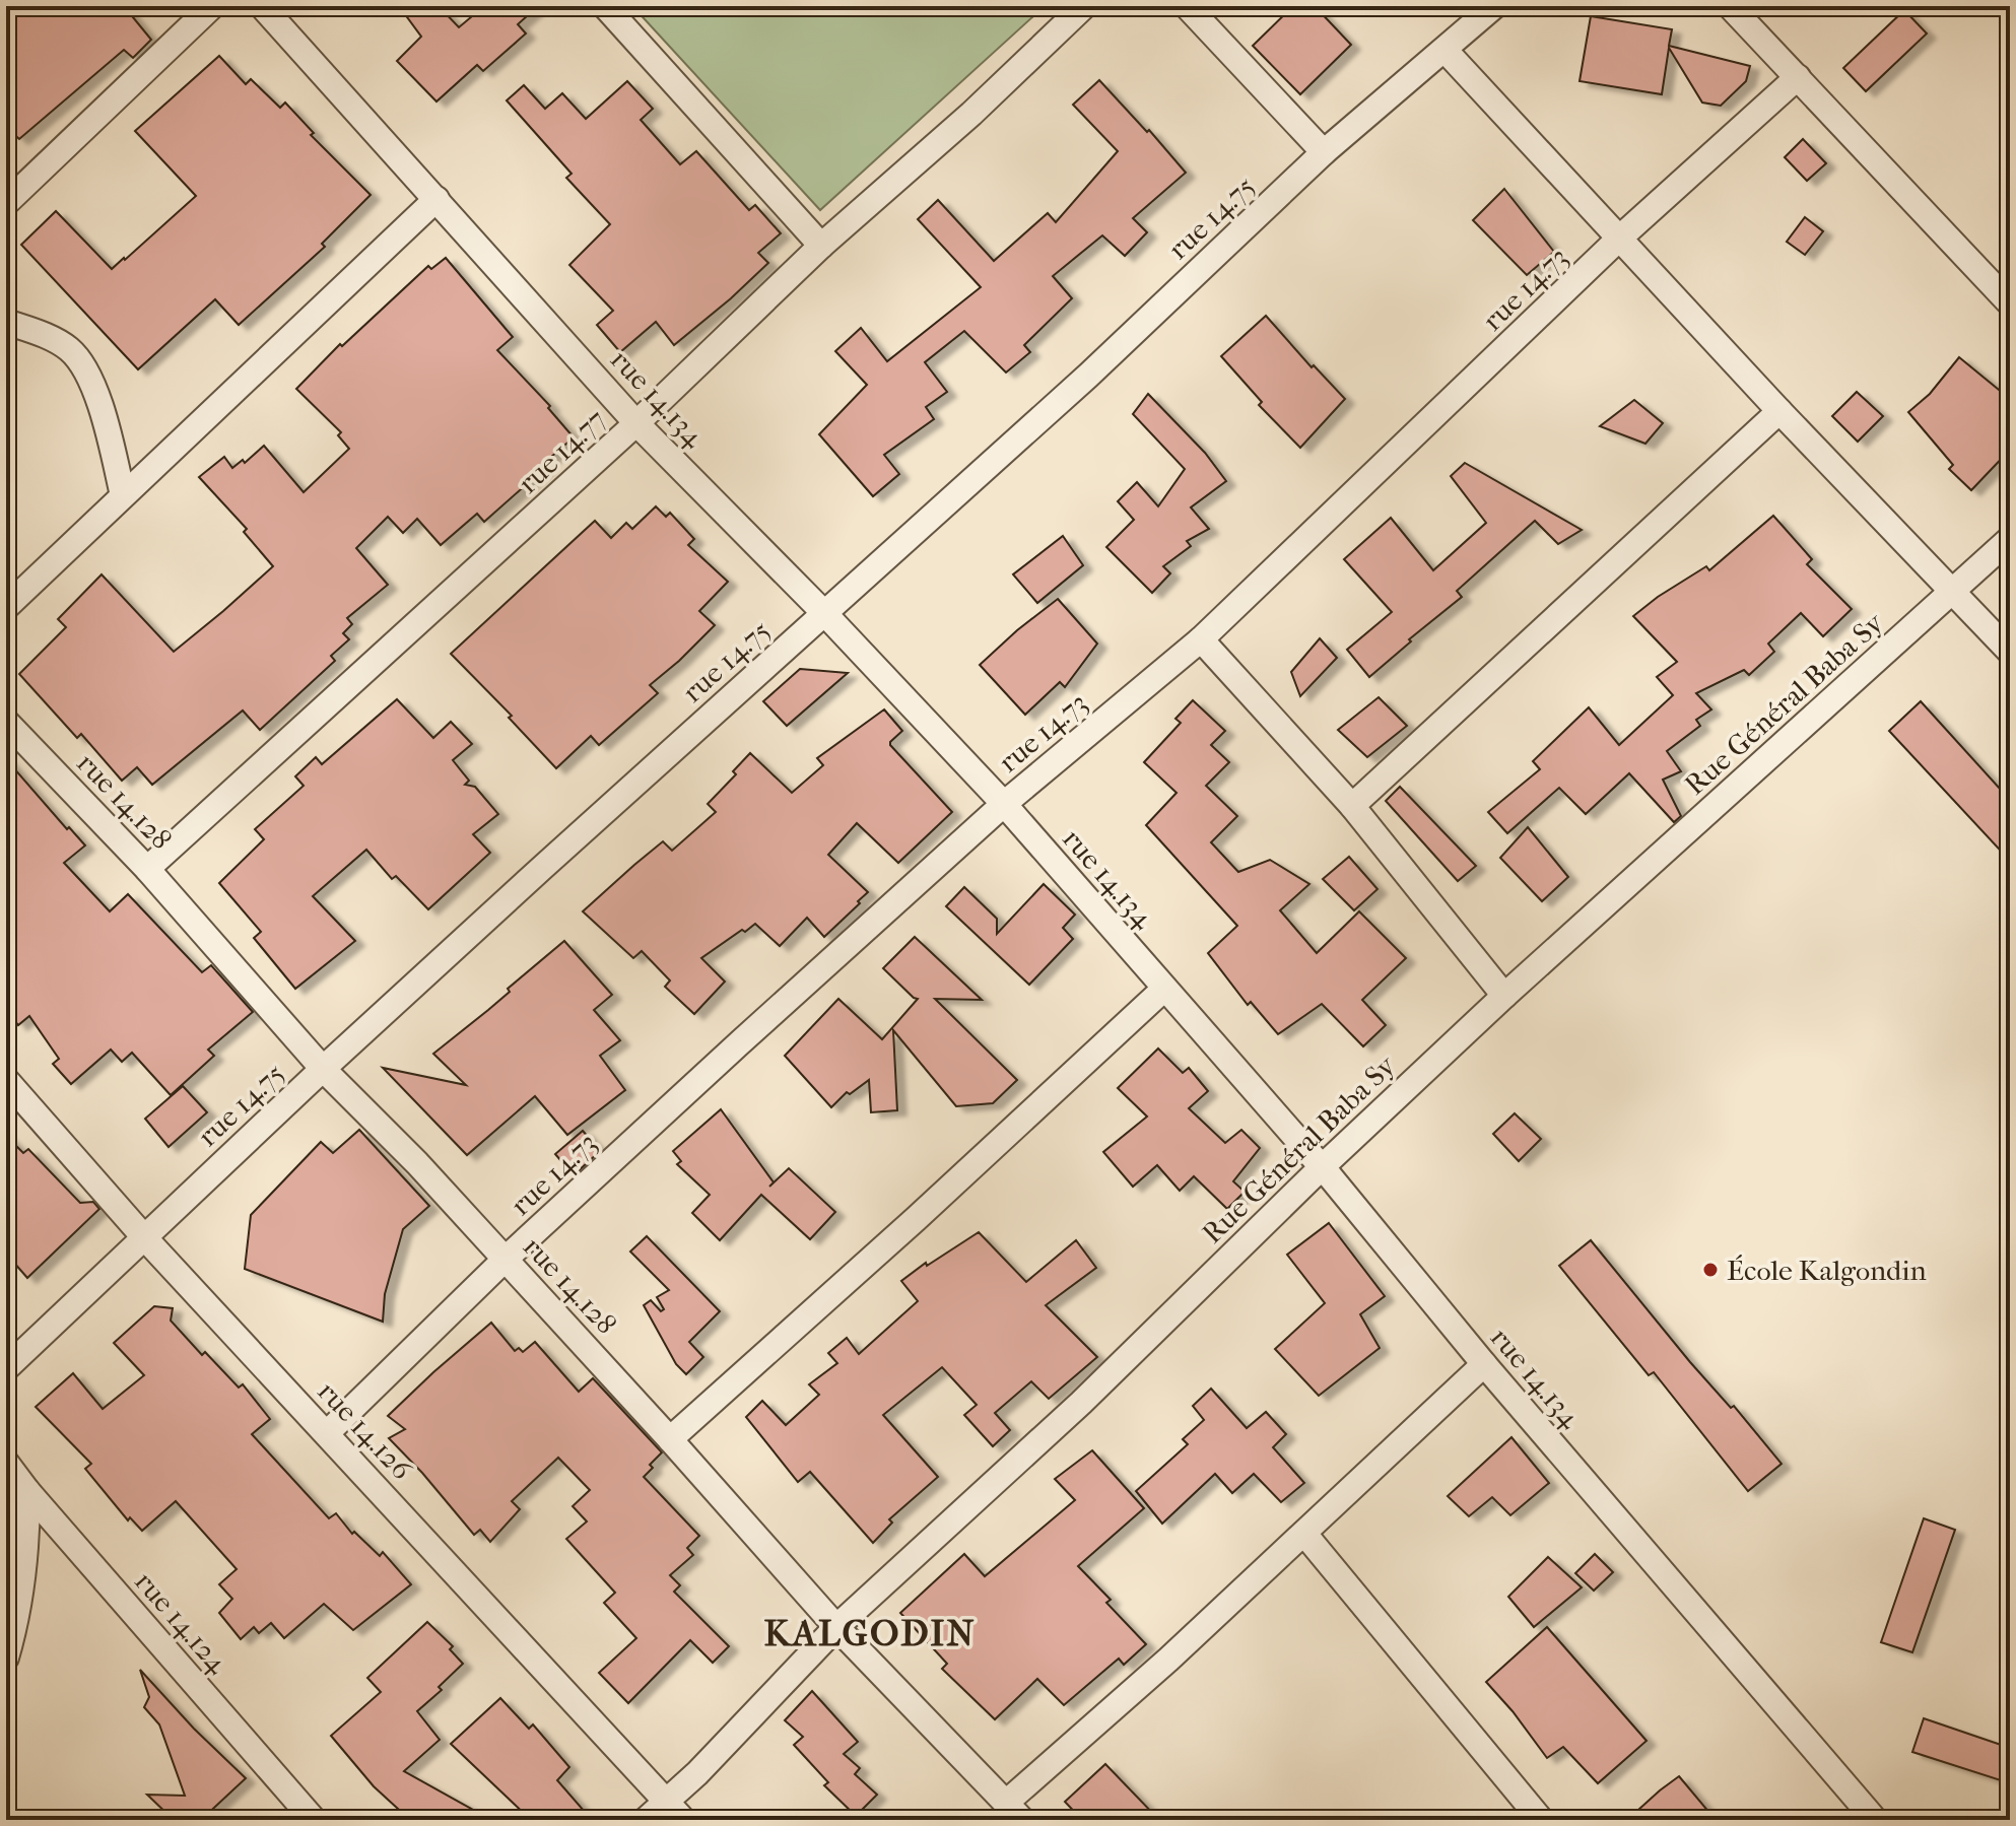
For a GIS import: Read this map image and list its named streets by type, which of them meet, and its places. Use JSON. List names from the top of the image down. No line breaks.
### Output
{"streets":{"street":["rue 14.75","rue 14.73","rue 14.134","rue 14.77","Rue Général Baba Sy","rue 14.128","rue 14.126","rue 14.124"]},"crossings":[["rue 14.75","rue 14.134"],["rue 14.75","rue 14.128"],["rue 14.75","rue 14.126"],["rue 14.73","rue 14.134"],["rue 14.73","rue 14.128"],["rue 14.73","rue 14.126"],["rue 14.134","rue 14.77"],["rue 14.134","Rue Général Baba Sy"],["rue 14.77","rue 14.128"],["Rue Général Baba Sy","rue 14.128"],["Rue Général Baba Sy","rue 14.126"]],"districts":["KALGODIN"],"places":["École Kalgondin"]}
